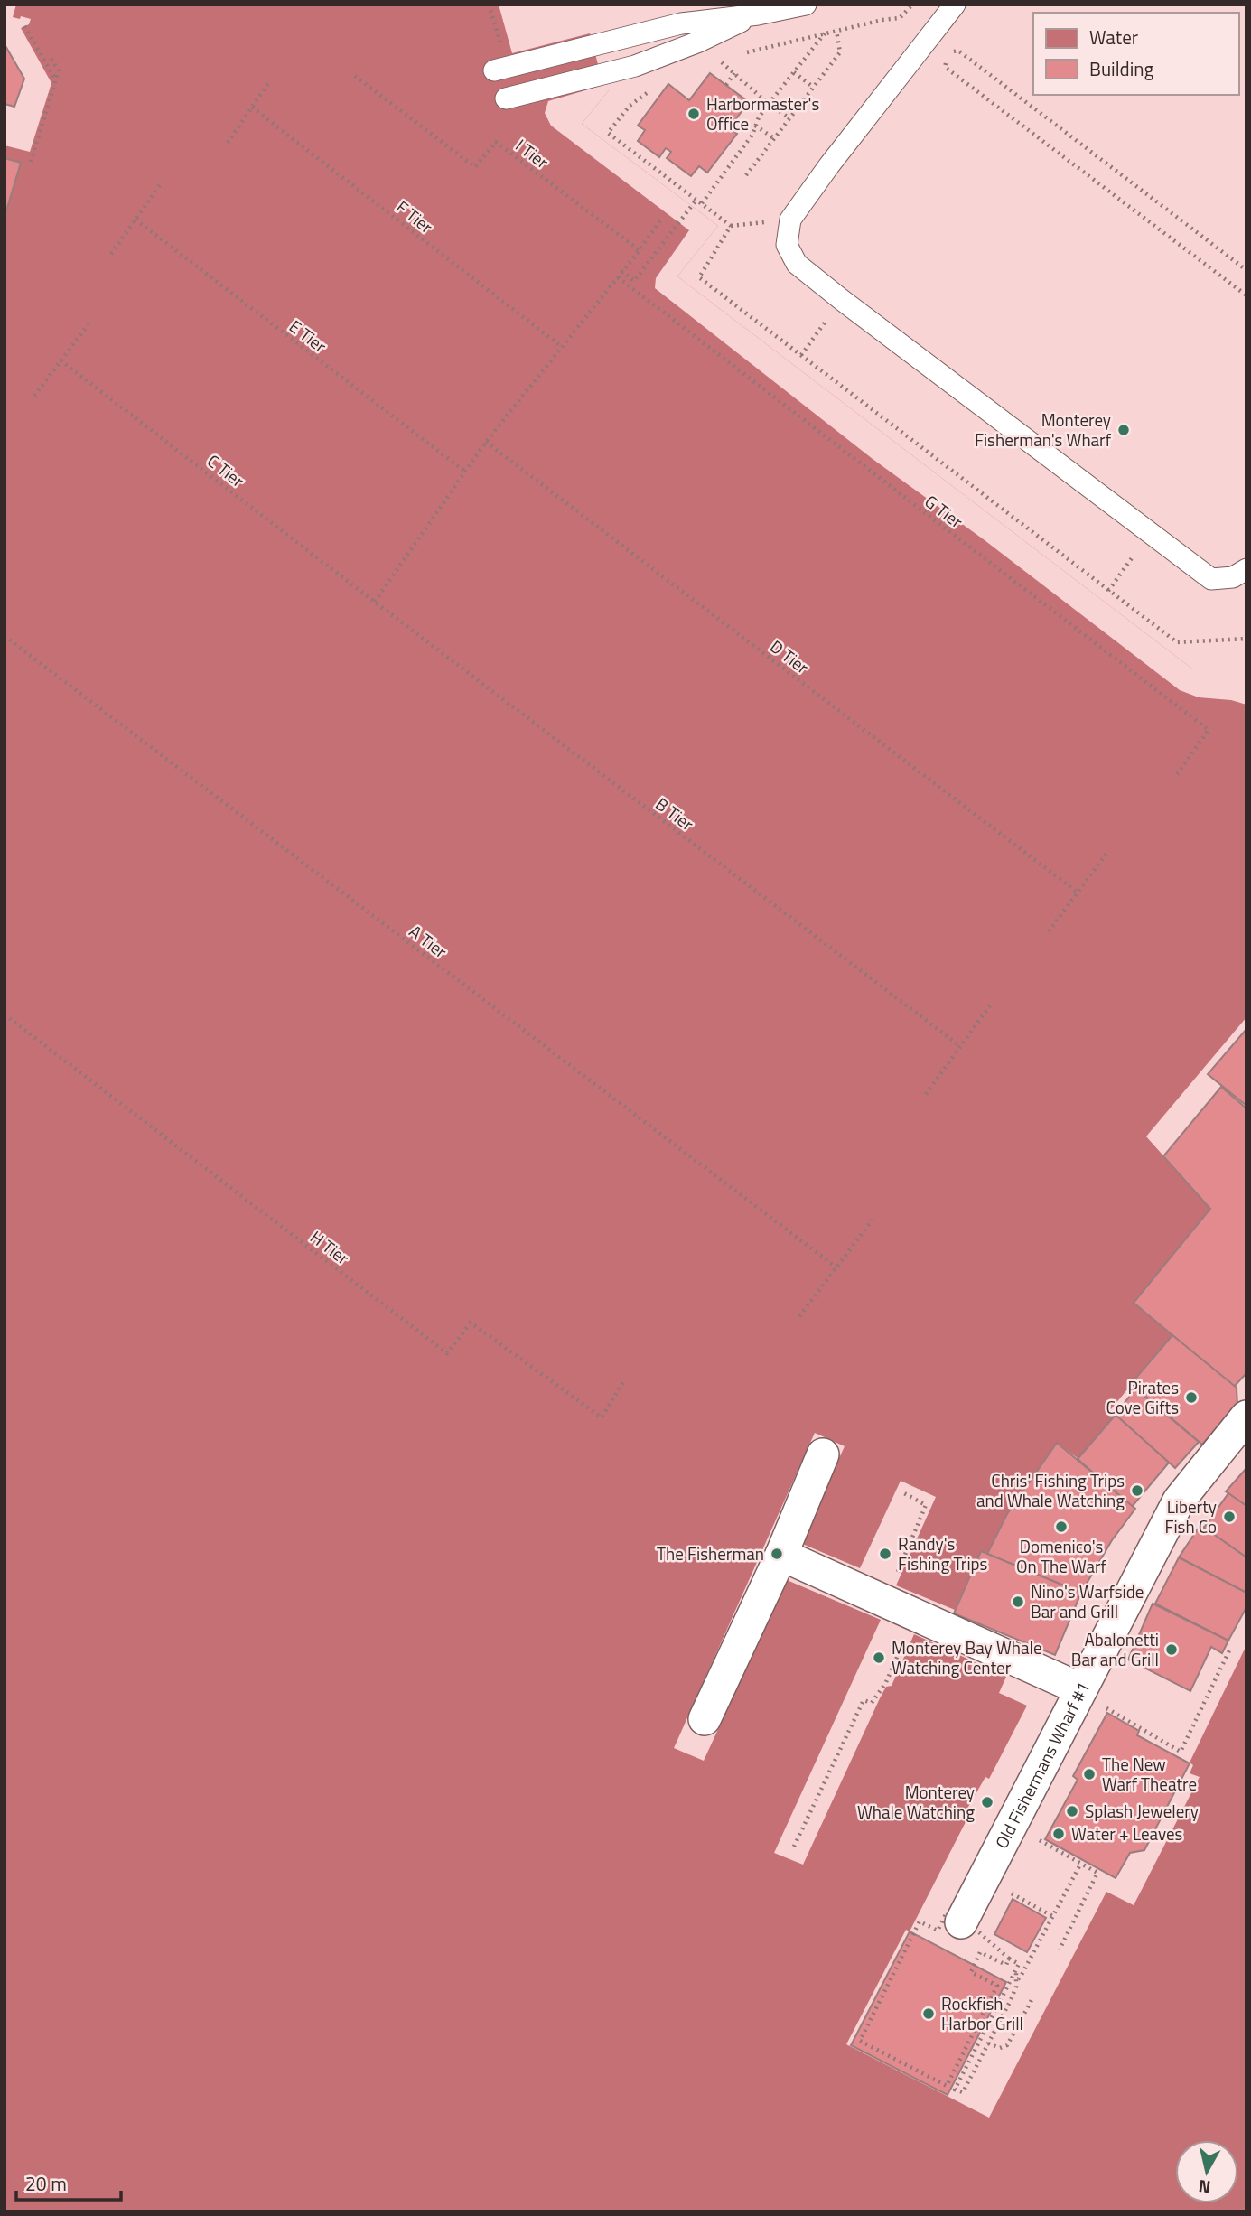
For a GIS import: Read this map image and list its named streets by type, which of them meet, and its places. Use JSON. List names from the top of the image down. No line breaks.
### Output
{"streets":{"street":["Old Fishermans Wharf #1"],"path":["I Tier","F Tier","E Tier","C Tier","G Tier","D Tier","B Tier","A Tier","H Tier"]},"crossings":[["C Tier","B Tier"]],"places":["Harbormaster's Office","Monterey Fisherman's Wharf","Pirates Cove Gifts","Chris' Fishing Trips and Whale Watching","Liberty Fish Co","Domenico's On The Warf","The Fisherman","Randy's Fishing Trips","Nino's Warfside Bar and Grill","Abalonetti Bar and Grill","Monterey Bay Whale Watching Center","The New Warf Theatre","Monterey Whale Watching","Splash Jewelery","Water + Leaves","Rockfish Harbor Grill"],"legend":["Water","Building"],"scale_bar":"20 m","north":"bottom"}
